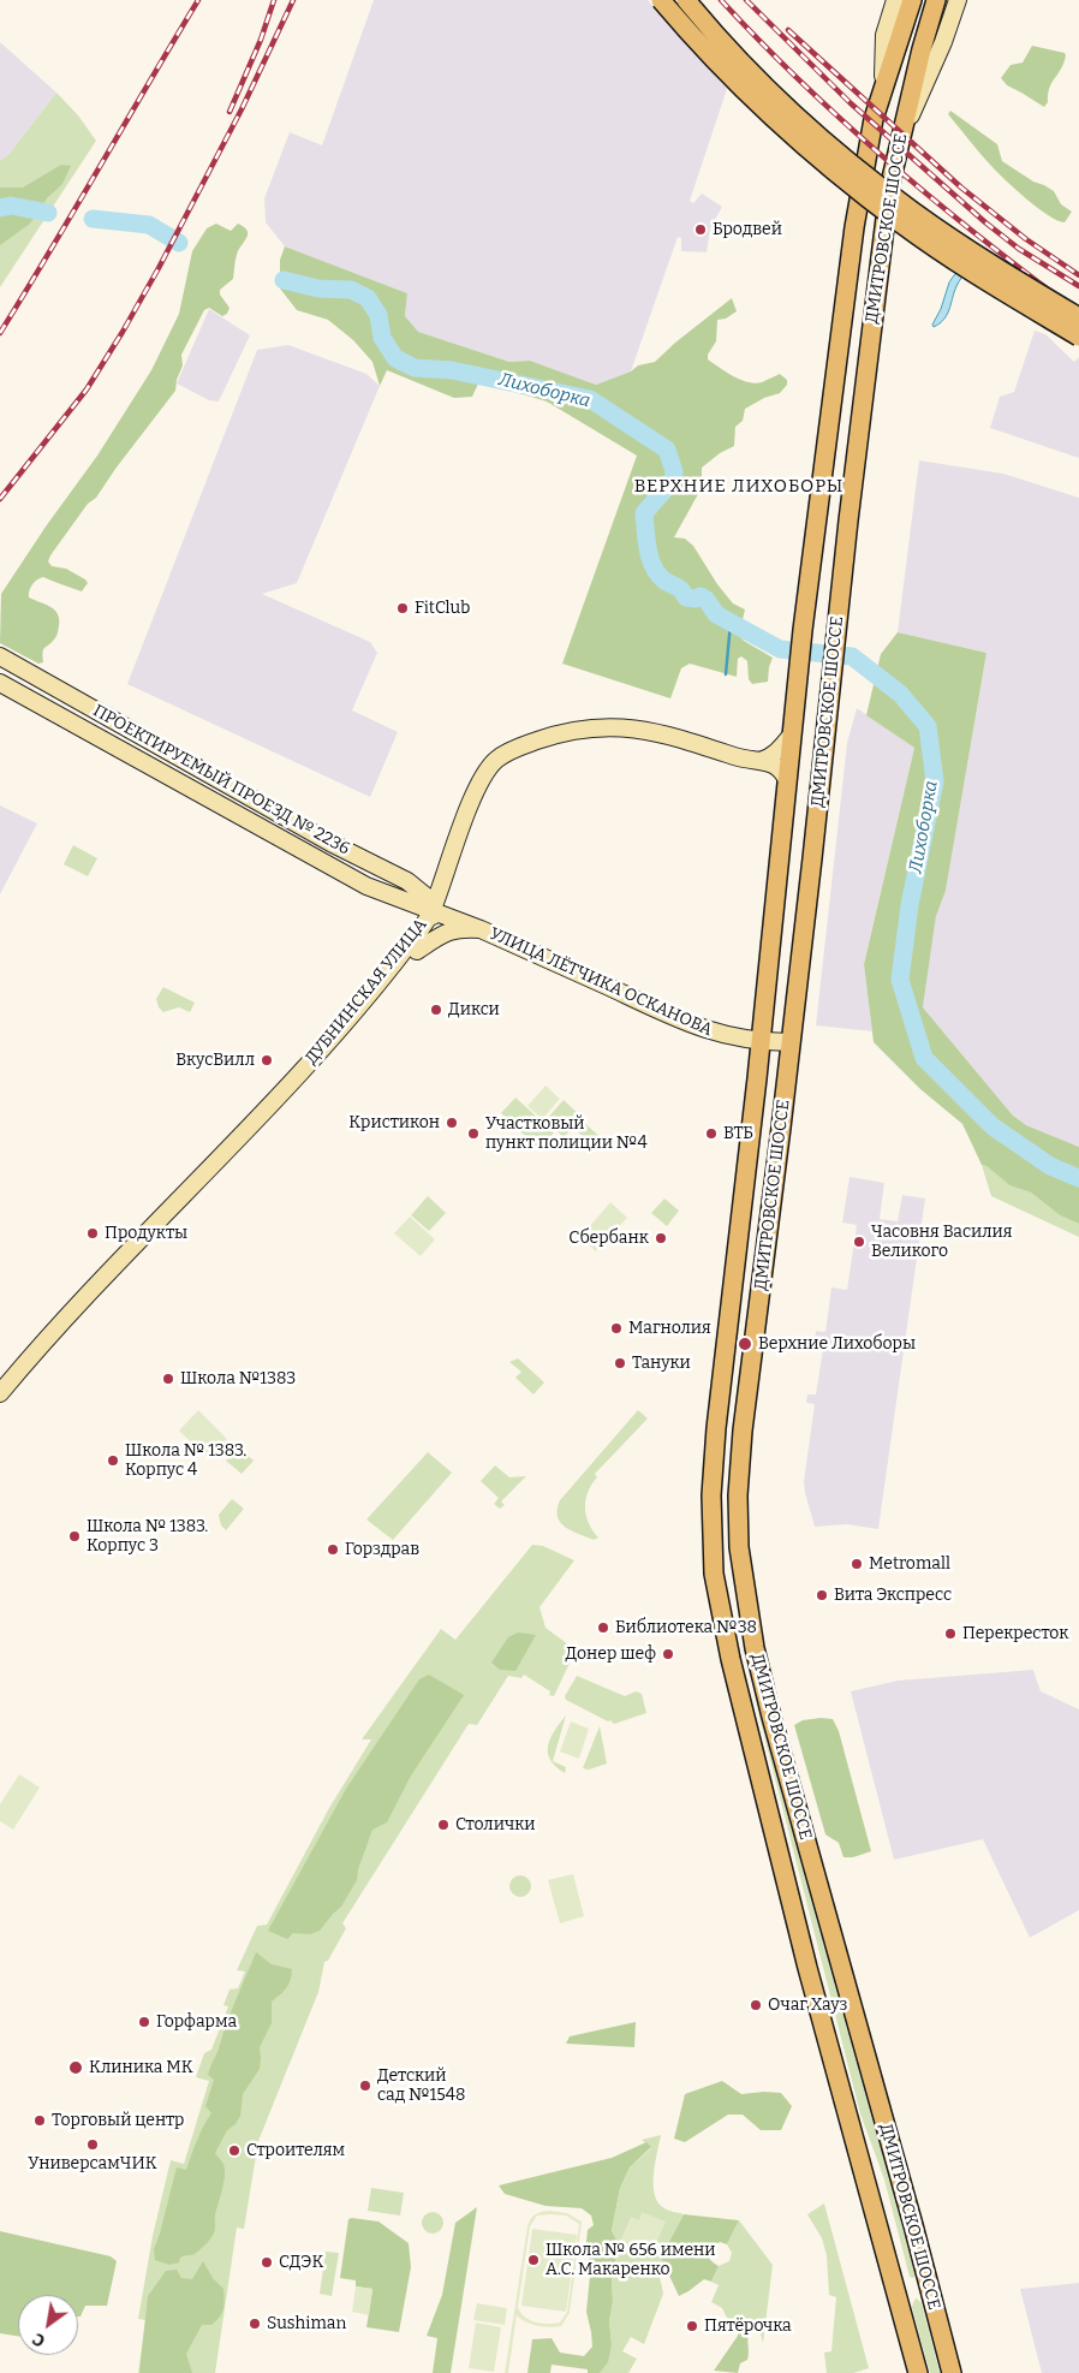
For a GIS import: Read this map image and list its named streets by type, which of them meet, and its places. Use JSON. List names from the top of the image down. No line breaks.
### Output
{"streets":{"main road":["ДМИТРОВСКОЕ ШОССЕ","ПРОЕКТИРУЕМЫЙ ПРОЕЗД № 2236","УЛИЦА ЛЁТЧИКА ОСКАНОВА","ДУБНИНСКАЯ УЛИЦА"]},"crossings":[["ДМИТРОВСКОЕ ШОССЕ","УЛИЦА ЛЁТЧИКА ОСКАНОВА"],["ДМИТРОВСКОЕ ШОССЕ","ДУБНИНСКАЯ УЛИЦА"],["ПРОЕКТИРУЕМЫЙ ПРОЕЗД № 2236","УЛИЦА ЛЁТЧИКА ОСКАНОВА"],["ПРОЕКТИРУЕМЫЙ ПРОЕЗД № 2236","ДУБНИНСКАЯ УЛИЦА"],["УЛИЦА ЛЁТЧИКА ОСКАНОВА","ДУБНИНСКАЯ УЛИЦА"]],"districts":["ВЕРХНИЕ ЛИХОБОРЫ"],"water":["Лихоборка"],"places":["Бродвей","FitClub","Дикси","ВкусВилл","Кристикон","Участковый пункт полиции №4","ВТБ","Продукты","Сбербанк","Часовня Василия Великого","Магнолия","Верхние Лихоборы","Тануки","Школа №1383","Школа № 1383. Корпус 4","Школа № 1383. Корпус 3","Горздрав","Metromall","Вита Экспресс","Библиотека №38","Перекресток","Донер шеф","Столички","Очаг Хауз","Горфарма","Клиника МК","Детский сад №1548","Торговый центр","УниверсамЧИК","Строителям","Школа № 656 имени А.С. Макаренко","СДЭК","Sushiman","Пятёрочка"],"north":"bottom left"}
